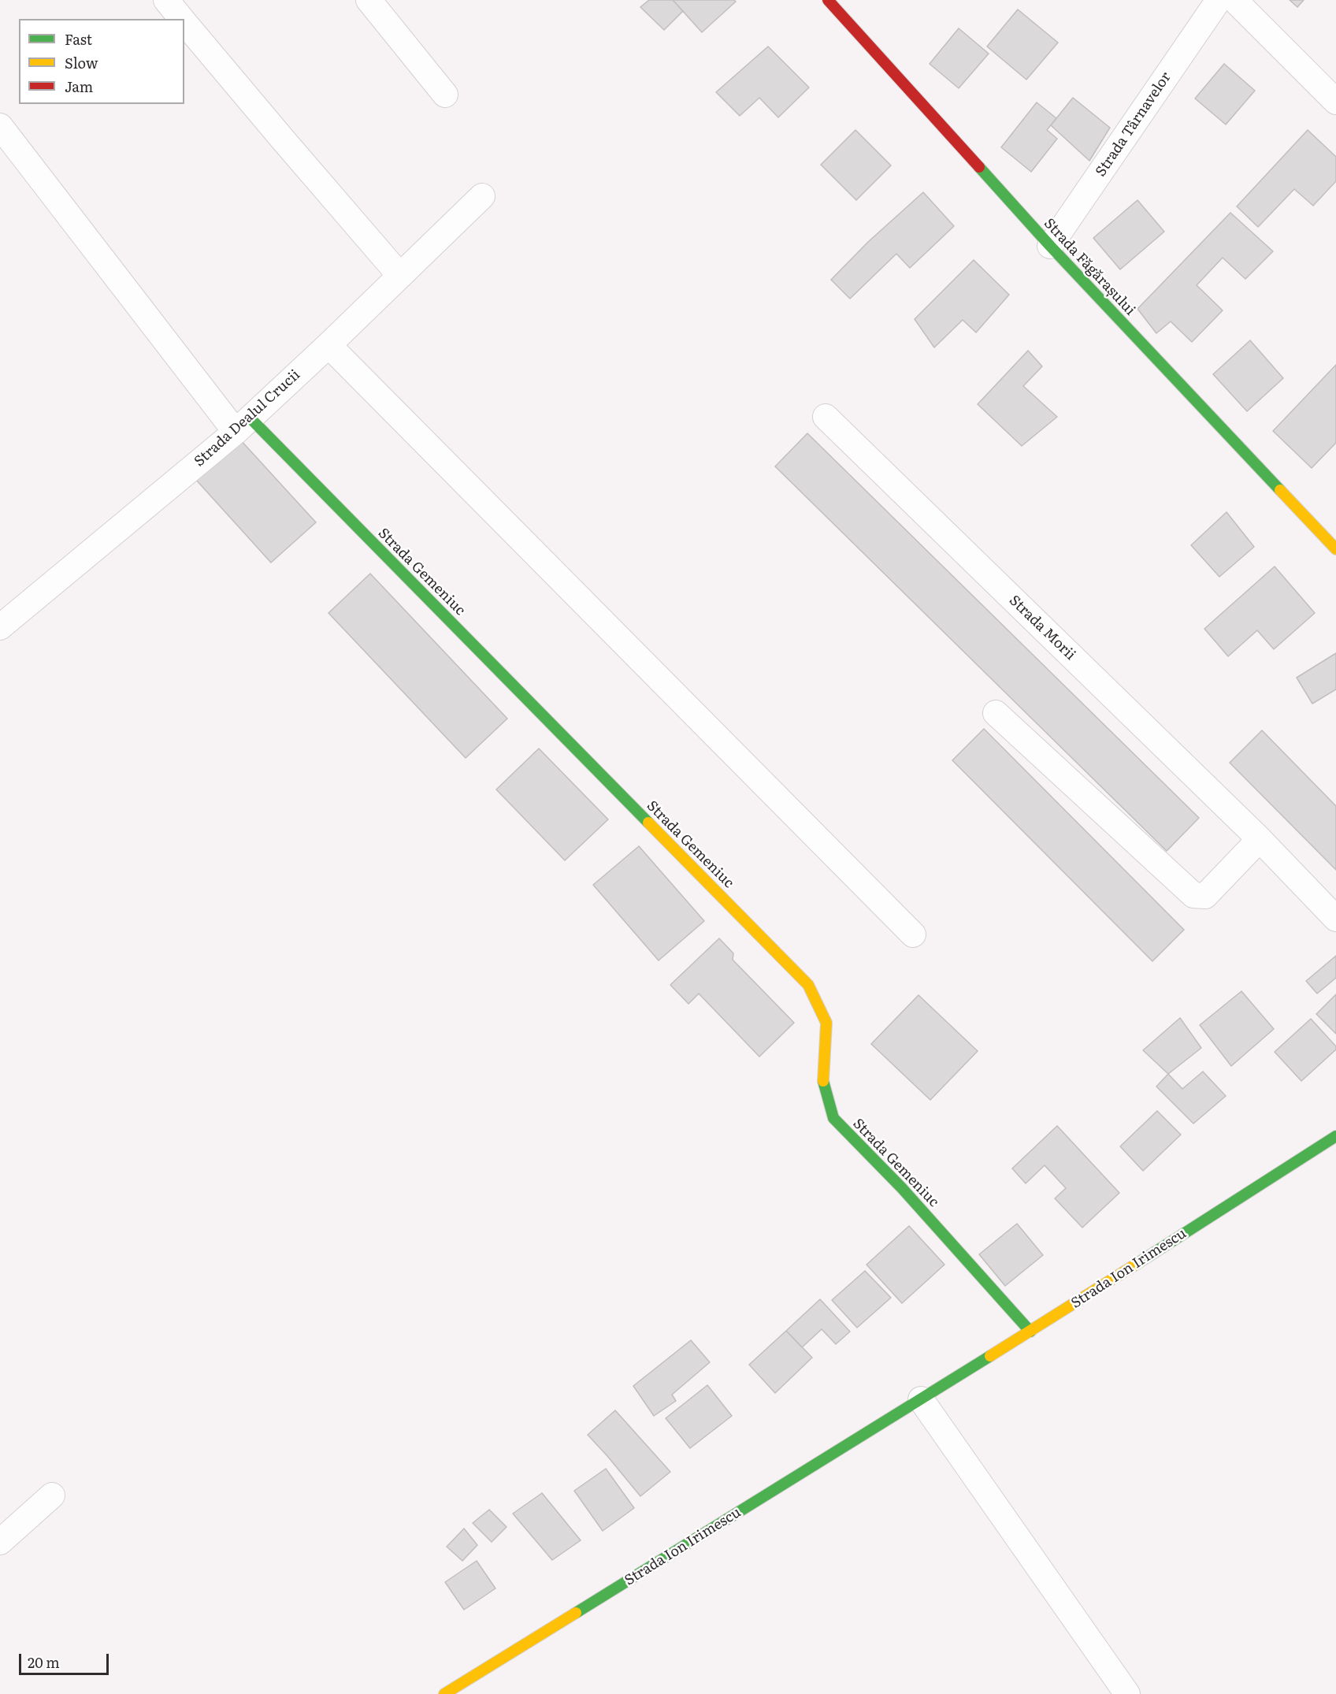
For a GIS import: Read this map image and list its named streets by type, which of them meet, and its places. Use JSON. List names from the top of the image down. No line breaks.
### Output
{"streets":{"street":["Strada Târnavelor","Strada Făgărașului","Strada Dealul Crucii","Strada Gemeniuc","Strada Morii","Strada Ion Irimescu"]},"crossings":[["Strada Târnavelor","Strada Făgărașului"],["Strada Dealul Crucii","Strada Gemeniuc"],["Strada Gemeniuc","Strada Ion Irimescu"]],"legend":["Fast","Slow","Jam"],"scale_bar":"20 m"}
